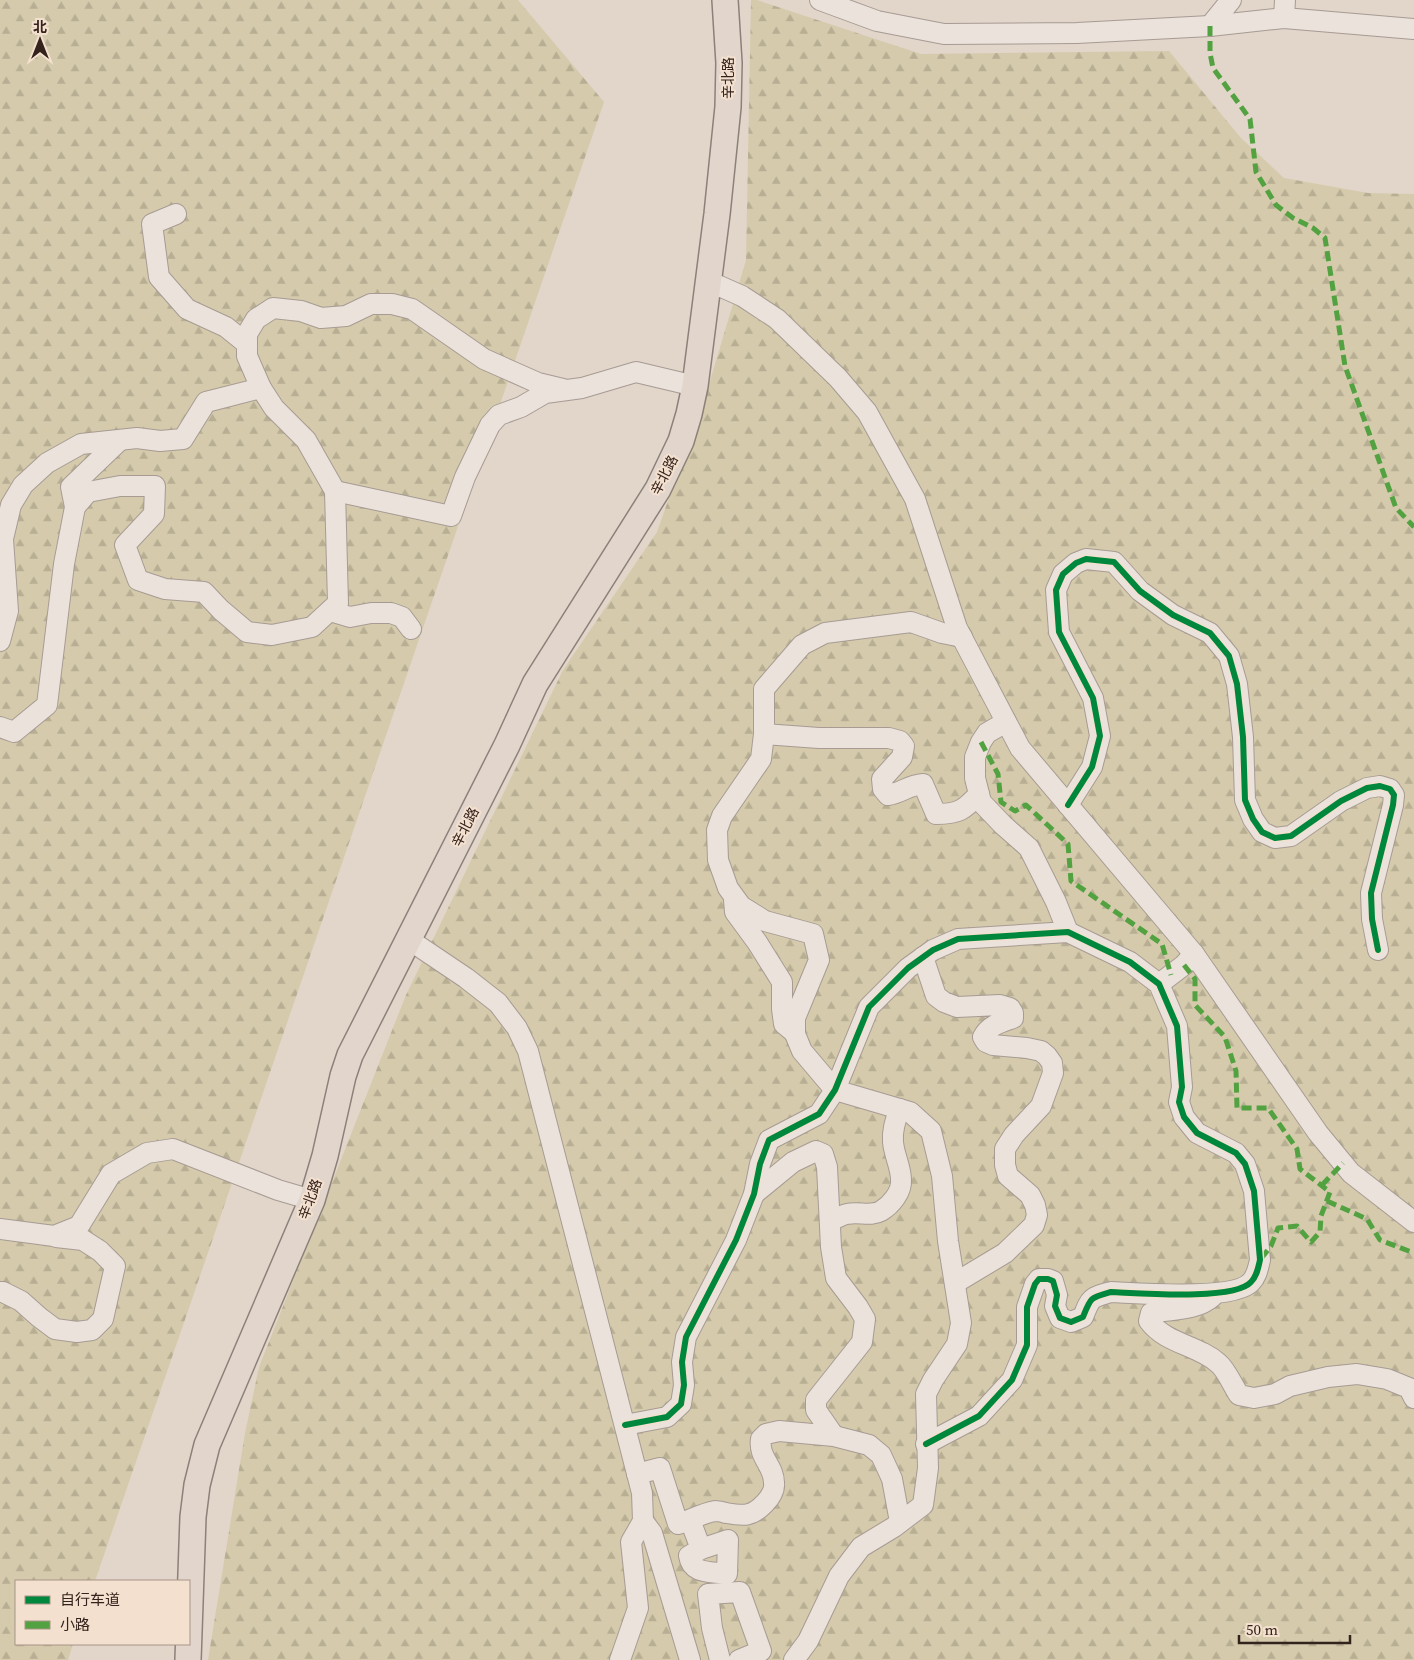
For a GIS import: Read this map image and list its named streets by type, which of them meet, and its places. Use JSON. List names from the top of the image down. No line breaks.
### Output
{"streets":{"main road":["辛北路"]},"legend":["自行车道","小路"],"scale_bar":"50 m","north":"top"}
